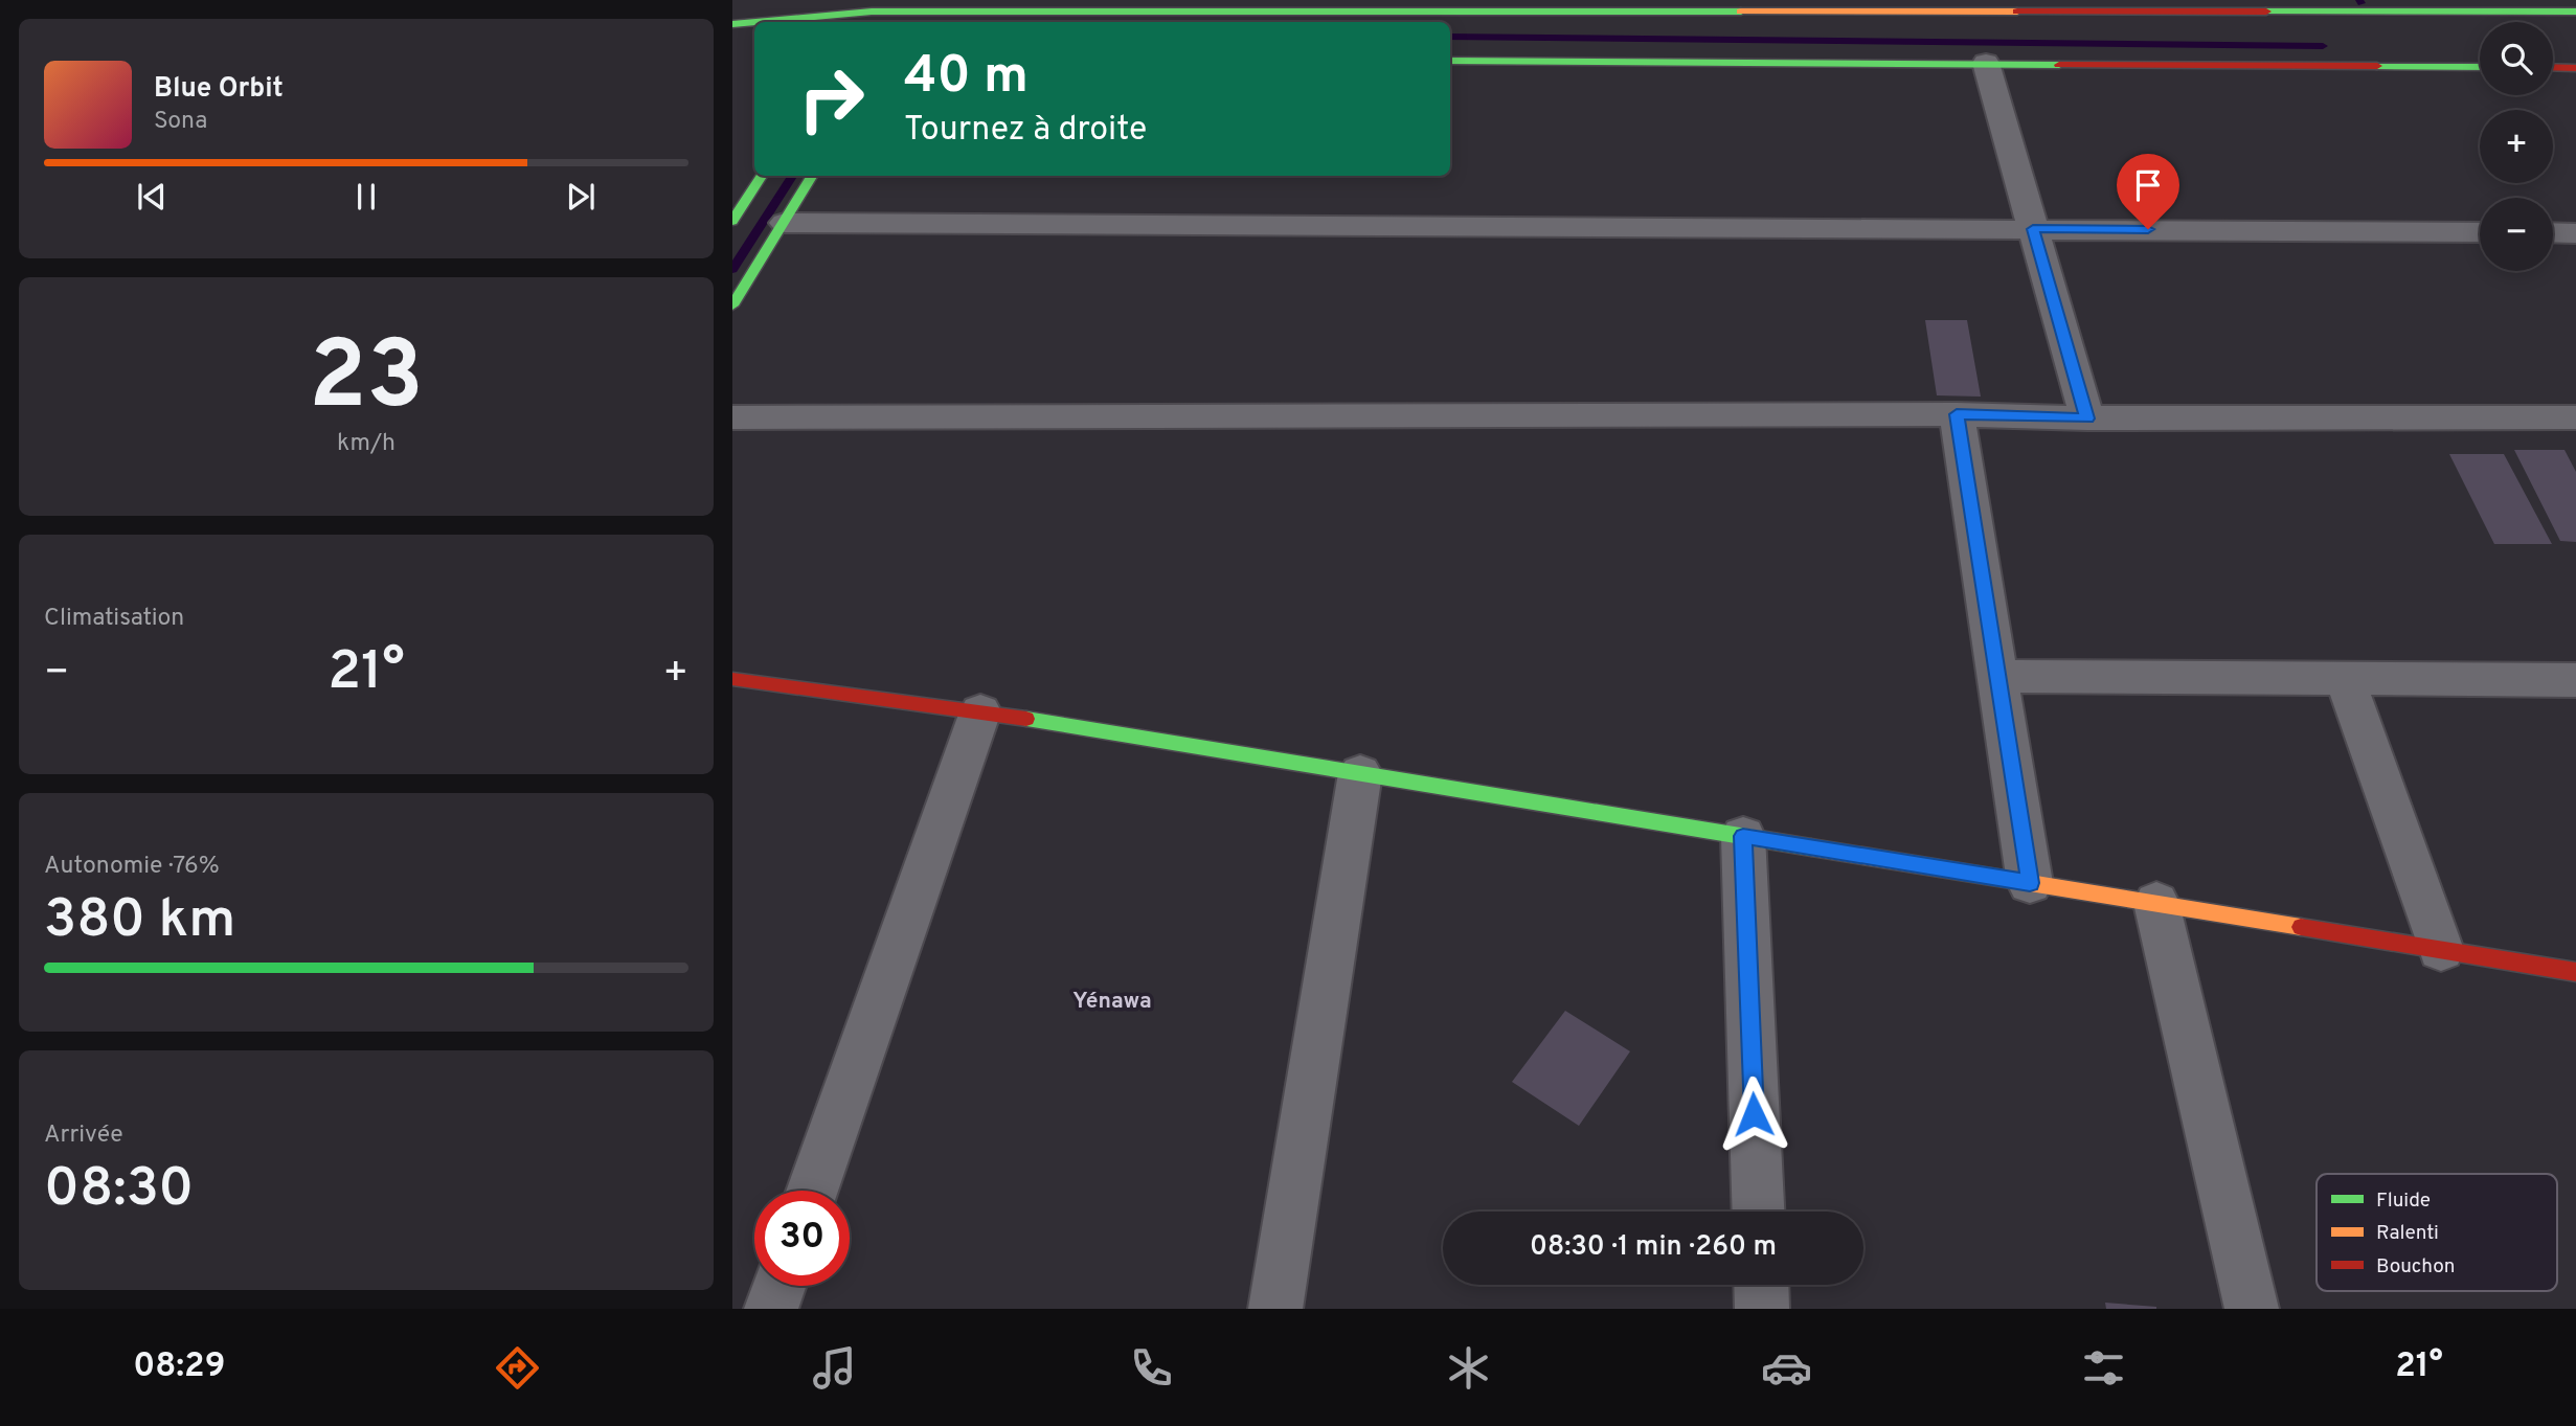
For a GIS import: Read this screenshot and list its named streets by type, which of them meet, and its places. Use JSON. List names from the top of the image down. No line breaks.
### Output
{"districts":["Yénawa"],"legend":["Fluide","Ralenti","Bouchon"],"page":{"map_buttons":["+","−"],"turn":["40 m","Tournez à droite"],"song":["Blue Orbit","Sona"],"tile":[["23","km/h"],"Climatisation",["Autonomie · 76%","380 km"],["Arrivée","08:30"]],"heat":["−","21°","+"],"limit":"30","trip":"08:30 · 1 min · 260 m","tabs":["08:29","21°"]}}
